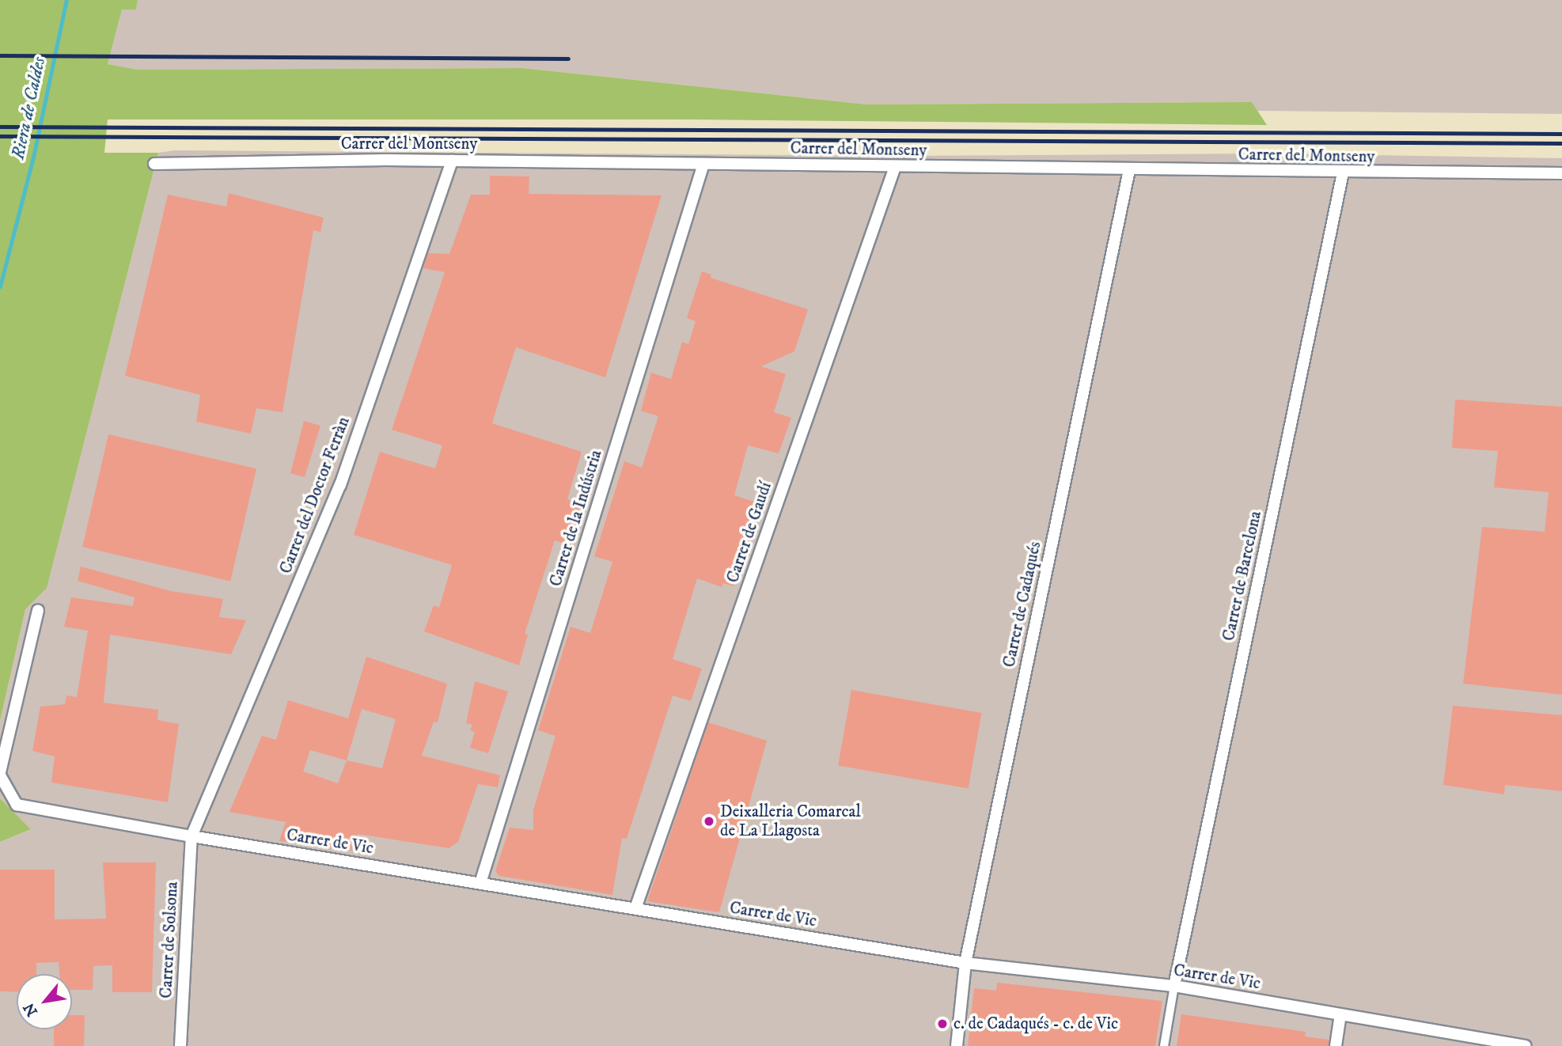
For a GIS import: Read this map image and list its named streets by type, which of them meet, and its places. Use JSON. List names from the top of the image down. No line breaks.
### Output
{"streets":{"street":["Carrer del Montseny","Carrer del Doctor Ferràn","Carrer de la Indústria","Carrer de Gaudí","Carrer de Barcelona","Carrer de Cadaqués","Carrer de Vic","Carrer de Solsona"]},"crossings":[["Carrer del Montseny","Carrer del Doctor Ferràn"],["Carrer del Montseny","Carrer de la Indústria"],["Carrer del Montseny","Carrer de Gaudí"],["Carrer del Montseny","Carrer de Barcelona"],["Carrer del Montseny","Carrer de Cadaqués"],["Carrer del Doctor Ferràn","Carrer de Vic"],["Carrer del Doctor Ferràn","Carrer de Solsona"],["Carrer de la Indústria","Carrer de Vic"],["Carrer de Gaudí","Carrer de Vic"],["Carrer de Barcelona","Carrer de Vic"],["Carrer de Cadaqués","Carrer de Vic"],["Carrer de Vic","Carrer de Solsona"]],"water":["Riera de Caldes"],"places":["Deixalleria Comarcal de La Llagosta","c. de Cadaqués - c. de Vic"],"north":"bottom left"}
